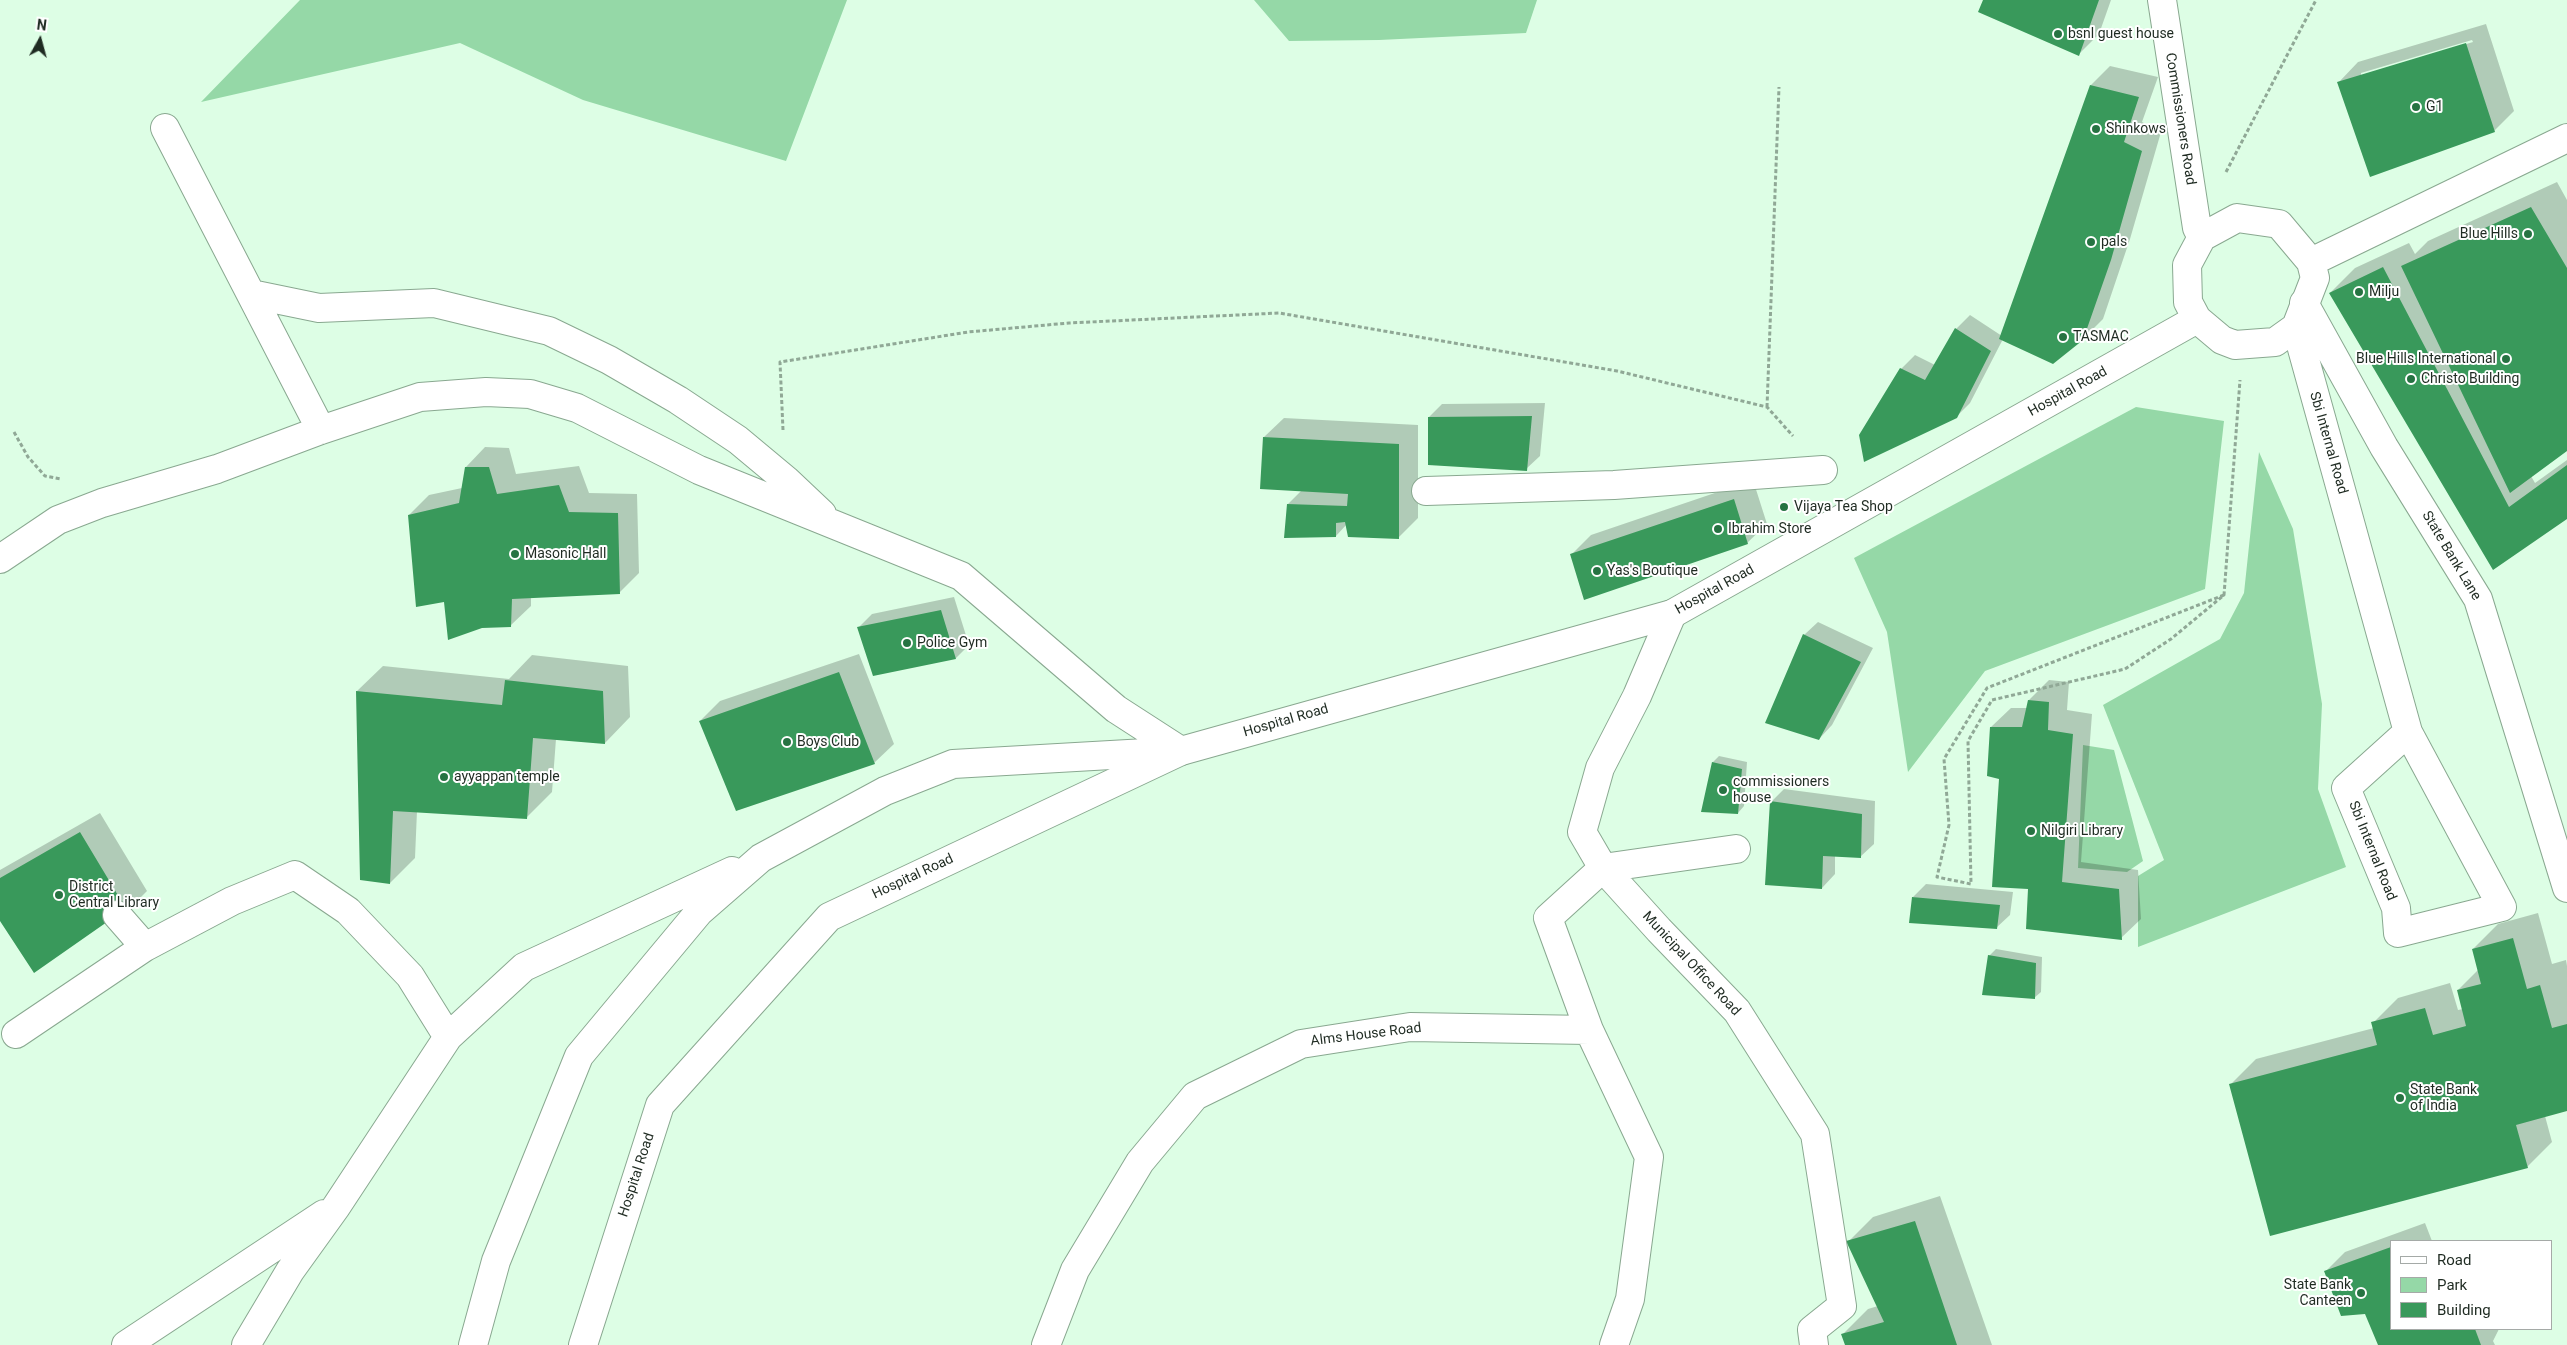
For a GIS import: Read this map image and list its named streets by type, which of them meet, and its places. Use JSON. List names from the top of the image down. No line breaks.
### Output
{"streets":{"street":["Commissioners Road","Hospital Road","Sbi Internal Road","State Bank Lane","Municipal Office Road","Alms House Road"]},"crossings":[["Commissioners Road","Hospital Road"],["Commissioners Road","Sbi Internal Road"],["Commissioners Road","State Bank Lane"],["Hospital Road","Sbi Internal Road"],["Hospital Road","State Bank Lane"],["Hospital Road","Municipal Office Road"],["Sbi Internal Road","State Bank Lane"]],"places":["bsnl guest house","G1","Shinkows","Blue Hills","pals","Milju","TASMAC","Blue Hills International","Christo Building","Vijaya Tea Shop","Ibrahim Store","Masonic Hall","Yas's Boutique","Police Gym","Boys Club","ayyappan temple","commissioners house","Nilgiri Library","District Central Library","State Bank of India","State Bank Canteen"],"legend":["Road","Park","Building"],"north":"top"}
